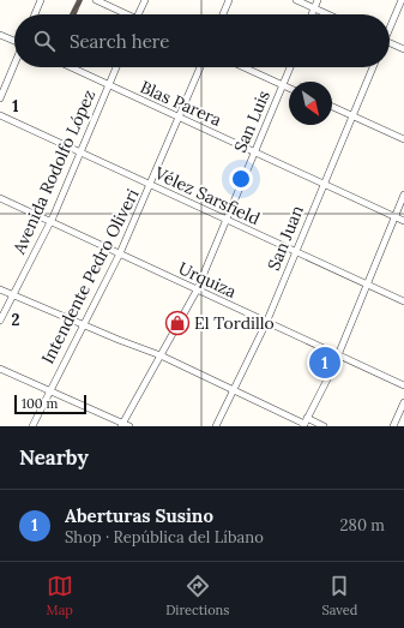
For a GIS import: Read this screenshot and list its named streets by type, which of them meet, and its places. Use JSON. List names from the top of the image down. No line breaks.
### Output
{"streets":{"street":["Blas Parera","San Luis","Avenida Rodolfo López","Vélez Sarsfield","San Juan","Intendente Pedro Oliveri","Urquiza"]},"crossings":[["Blas Parera","San Luis"],["Blas Parera","Avenida Rodolfo López"],["Blas Parera","San Juan"],["Blas Parera","Intendente Pedro Oliveri"],["San Luis","Vélez Sarsfield"],["San Luis","Urquiza"],["Avenida Rodolfo López","Vélez Sarsfield"],["Avenida Rodolfo López","Urquiza"],["Vélez Sarsfield","San Juan"],["Vélez Sarsfield","Intendente Pedro Oliveri"],["San Juan","Urquiza"],["Intendente Pedro Oliveri","Urquiza"]],"places":{"shop":["El Tordillo"]},"scale_bar":"100 m","north":"bottom right","page":{"search":"Search here","pins":"1","scale":"100 m","heading":"Nearby","list":[{"mark":"1","name":"Aberturas Susino","note":"Shop · República del Líbano","value":"280 m"}],"nav":["Map","Directions","Saved"]},"grid":{"rows":["1","2"]}}
